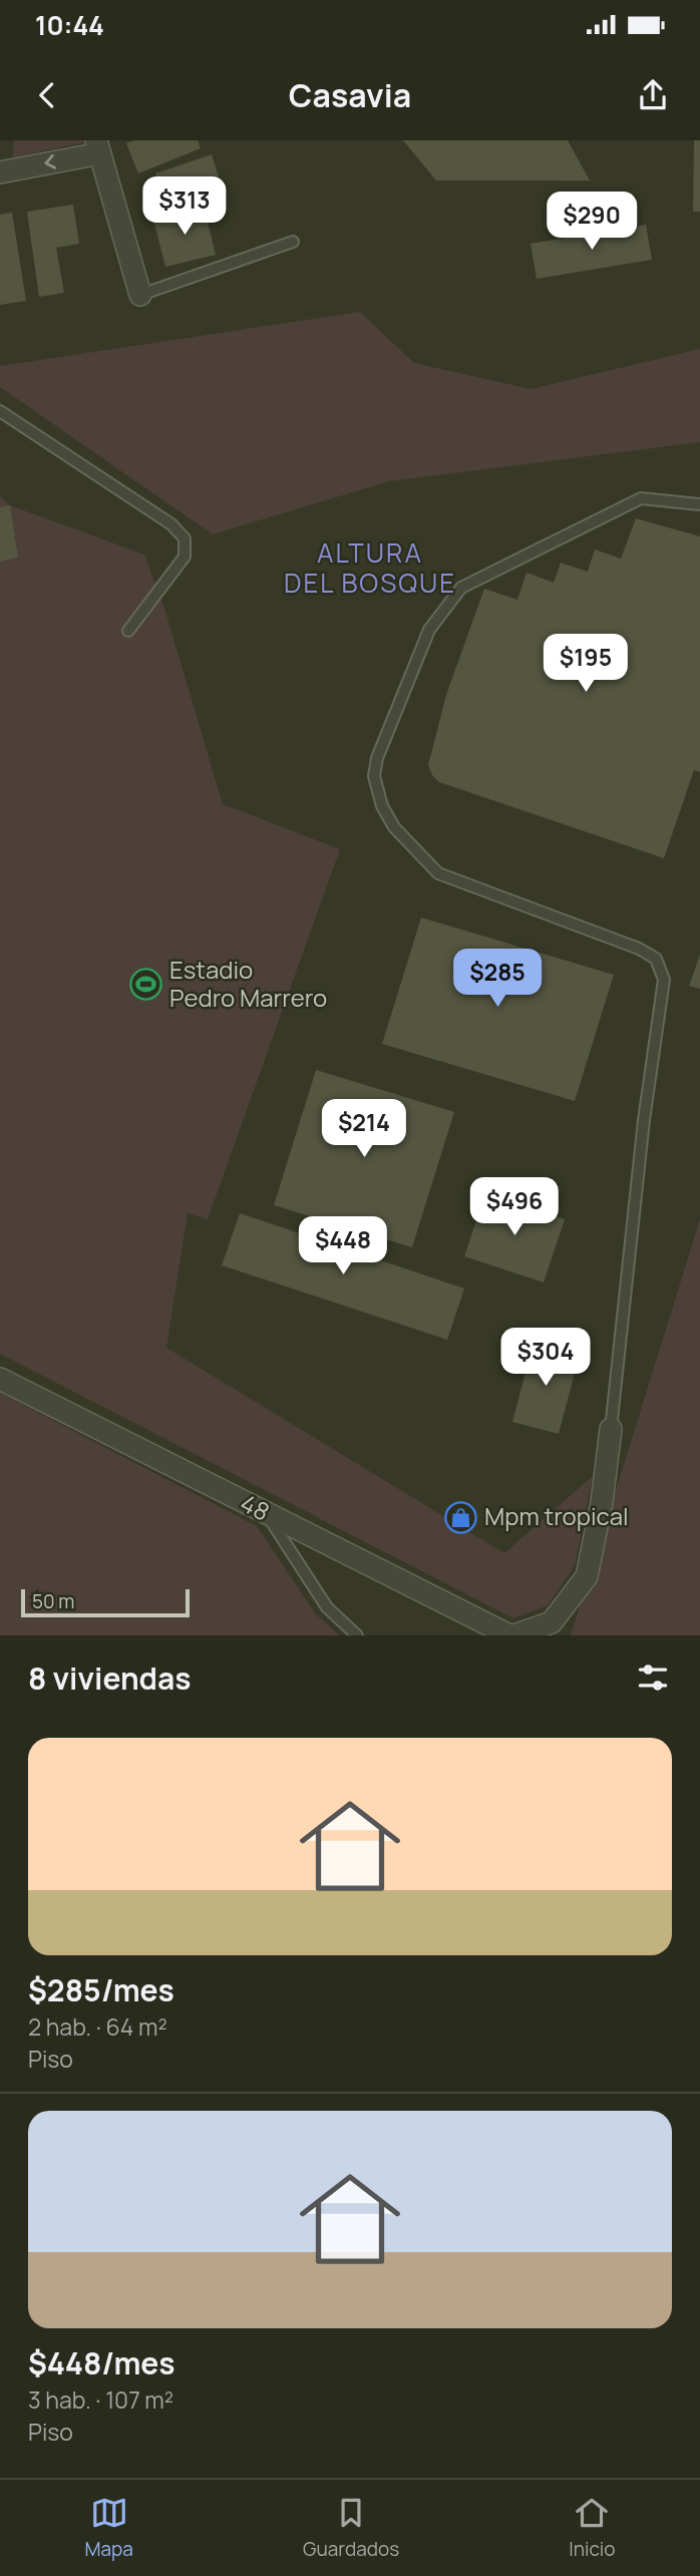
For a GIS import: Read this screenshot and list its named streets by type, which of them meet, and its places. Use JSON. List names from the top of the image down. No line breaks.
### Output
{"streets":{"street":["48"]},"districts":["ALTURA DEL BOSQUE"],"places":{"sports":["Estadio Pedro Marrero"],"shop":["Mpm tropical"]},"scale_bar":"50 m","page":{"status":"10:44","header":"Casavia","price":["$313","$290","$195","$285","$214","$496","$448","$304"],"scale":"50 m","heading":"8 viviendas","list":[{"name":"$285/mes","note":"2 hab. · 64 m² · Piso"},{"name":"$448/mes","note":"3 hab. · 107 m² · Piso"}],"tabs":["Mapa","Guardados","Inicio"]}}
